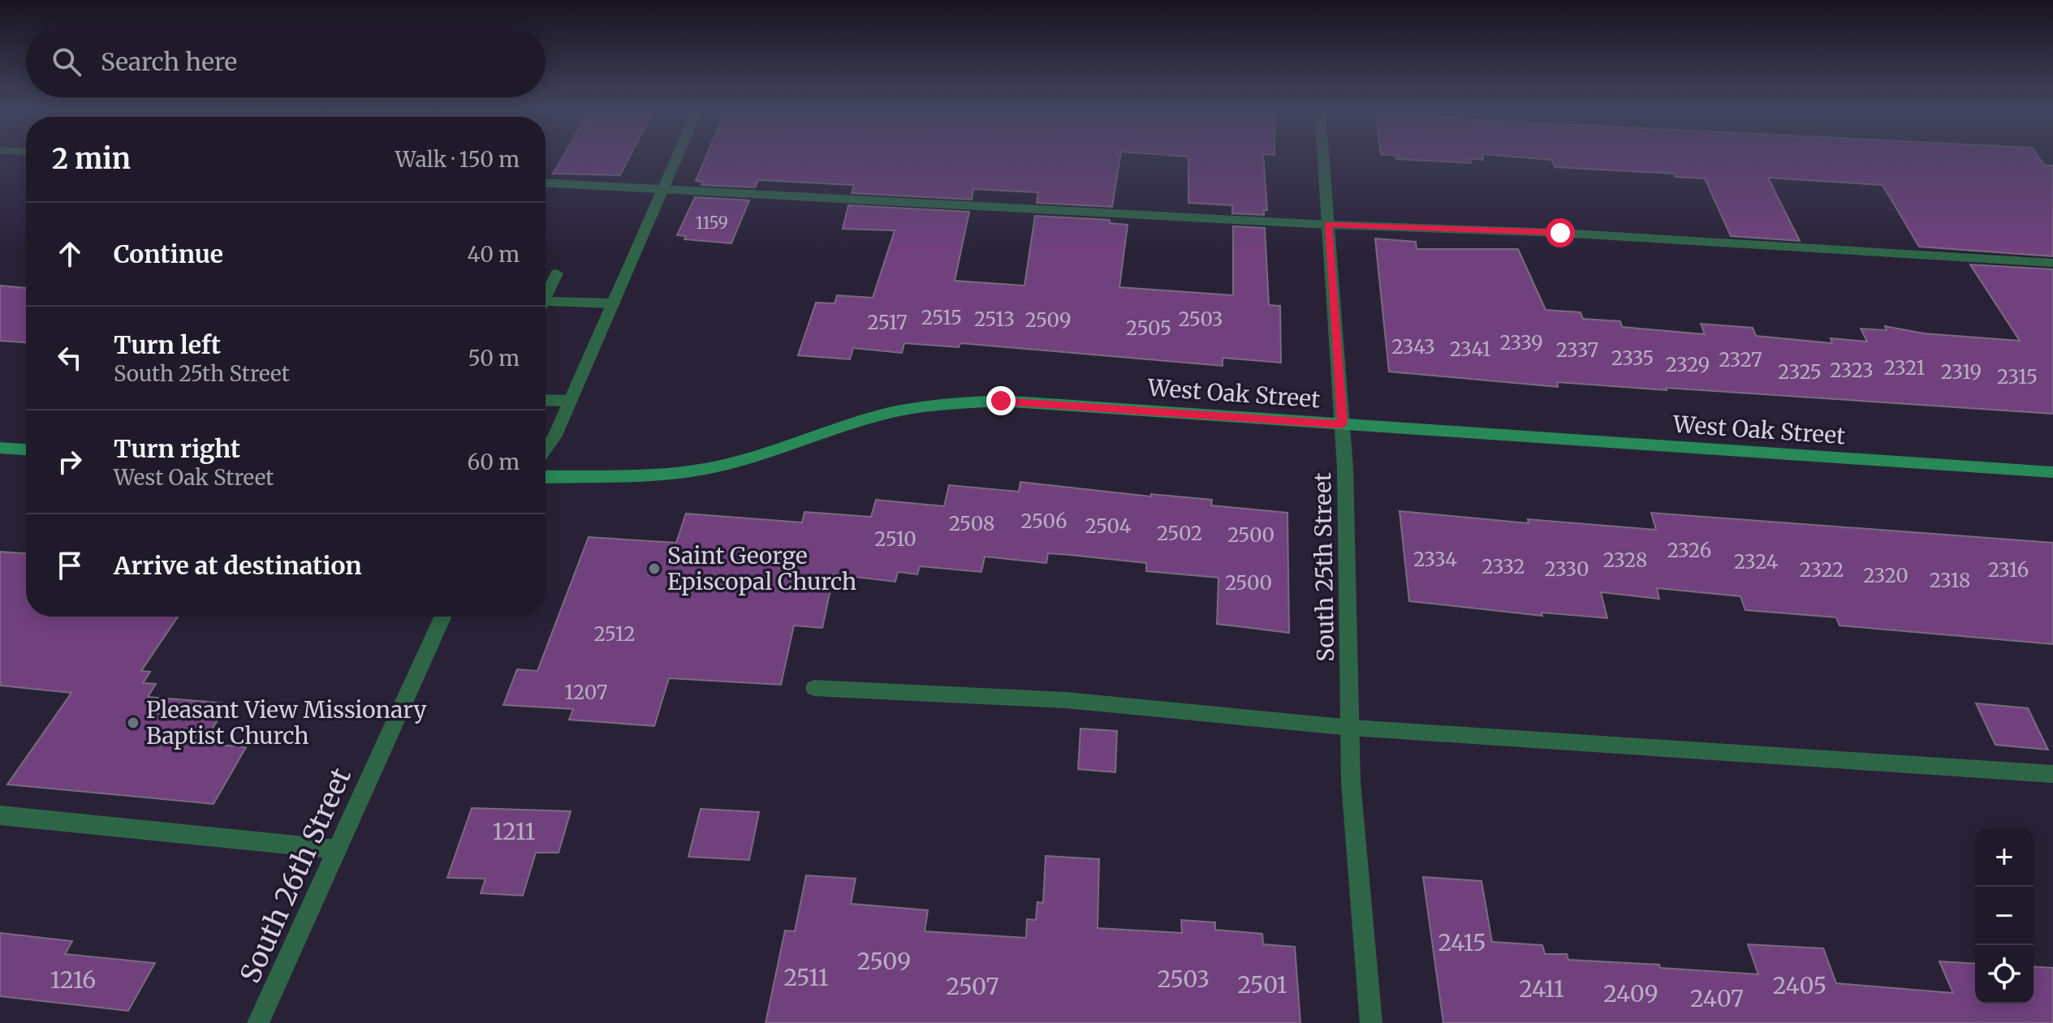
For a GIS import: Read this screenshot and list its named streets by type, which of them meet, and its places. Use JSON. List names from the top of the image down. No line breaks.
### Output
{"streets":{"main road":["West Oak Street"],"street":["South 25th Street","South 26th Street"]},"crossings":[["West Oak Street","South 25th Street"]],"places":["Saint George Episcopal Church","Pleasant View Missionary Baptist Church"],"house_numbers":["1159","2515","2513","2503","2509","2517","2505","2339","2343","2341","2337","2335","2327","2329","2321","2323","2325","2319","2315","2506","2508","2504","2502","2500","2510","2326","2334","2328","2324","2332","2330","2322","2316","2320","2318","2500","2512","1207","1211","2415","2509","2511","2503","1216","2501","2405","2507","2411","2409","2407"],"page":{"search":"Search here","heading":["2 min","Walk · 150 m"],"list":[["Continue","40 m"],["Turn left","South 25th Street","50 m"],["Turn right","West Oak Street","60 m"],"Arrive at destination"],"map_buttons":["+","−"]}}
